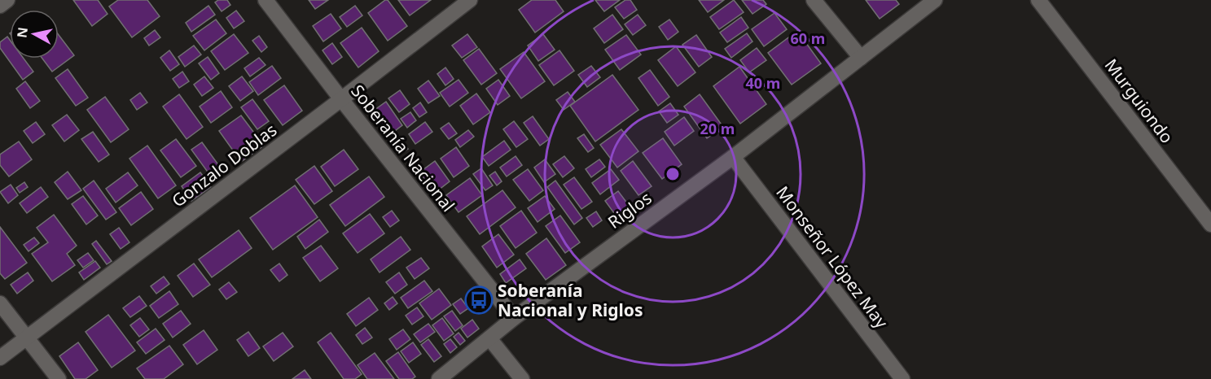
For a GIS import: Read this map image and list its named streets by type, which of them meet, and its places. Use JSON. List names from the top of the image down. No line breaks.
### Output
{"streets":{"street":["Murguiondo","Soberanía Nacional","Gonzalo Doblas","Riglos","Monseñor López May"]},"crossings":[["Soberanía Nacional","Gonzalo Doblas"],["Soberanía Nacional","Riglos"],["Riglos","Monseñor López May"]],"places":{"bus stop":["Soberanía Nacional y Riglos"]},"north":"left","rings":["60 m","40 m","20 m"]}
